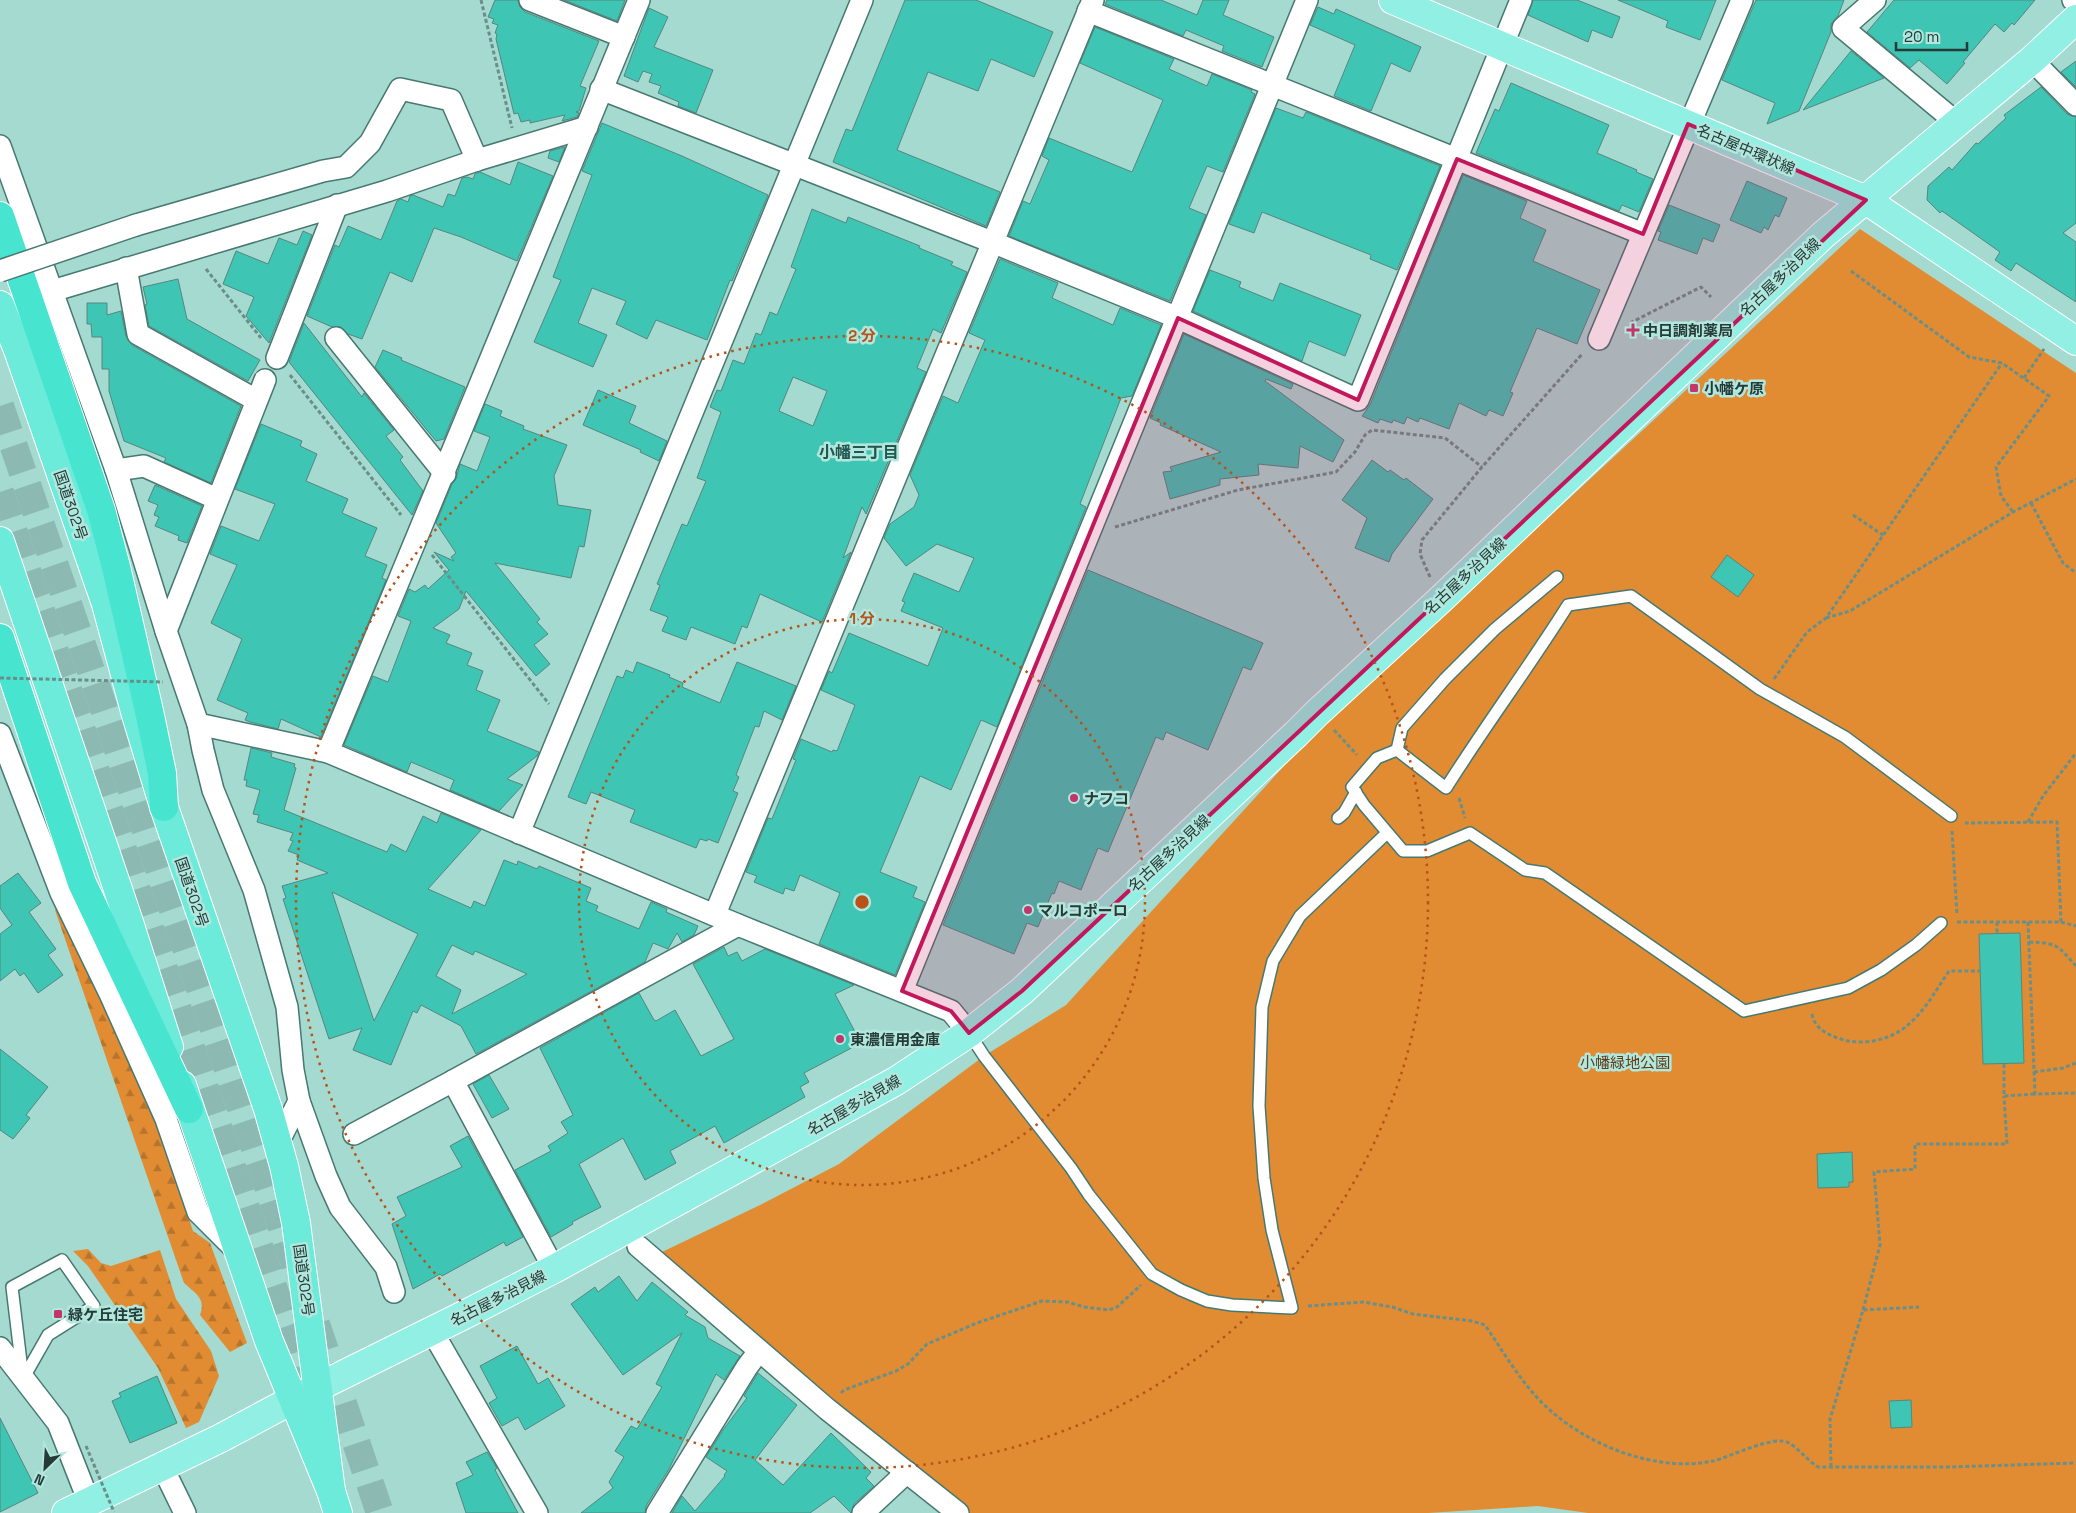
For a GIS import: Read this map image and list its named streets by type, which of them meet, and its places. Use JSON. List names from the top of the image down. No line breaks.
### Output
{"streets":{"highway":["国道302号"],"main road":["名古屋中環状線","名古屋多治見線"]},"crossings":[["名古屋中環状線","名古屋多治見線"],["名古屋多治見線","国道302号"]],"districts":["小幡三丁目"],"parks":["小幡緑地公園"],"places":{"health":["中日調剤薬局"],"transit":["小幡ケ原","緑ケ丘住宅"],"other":["ナフコ","マルコポーロ","東濃信用金庫"]},"scale_bar":"20 m","north":"bottom left","rings":["2 分","1 分"]}
